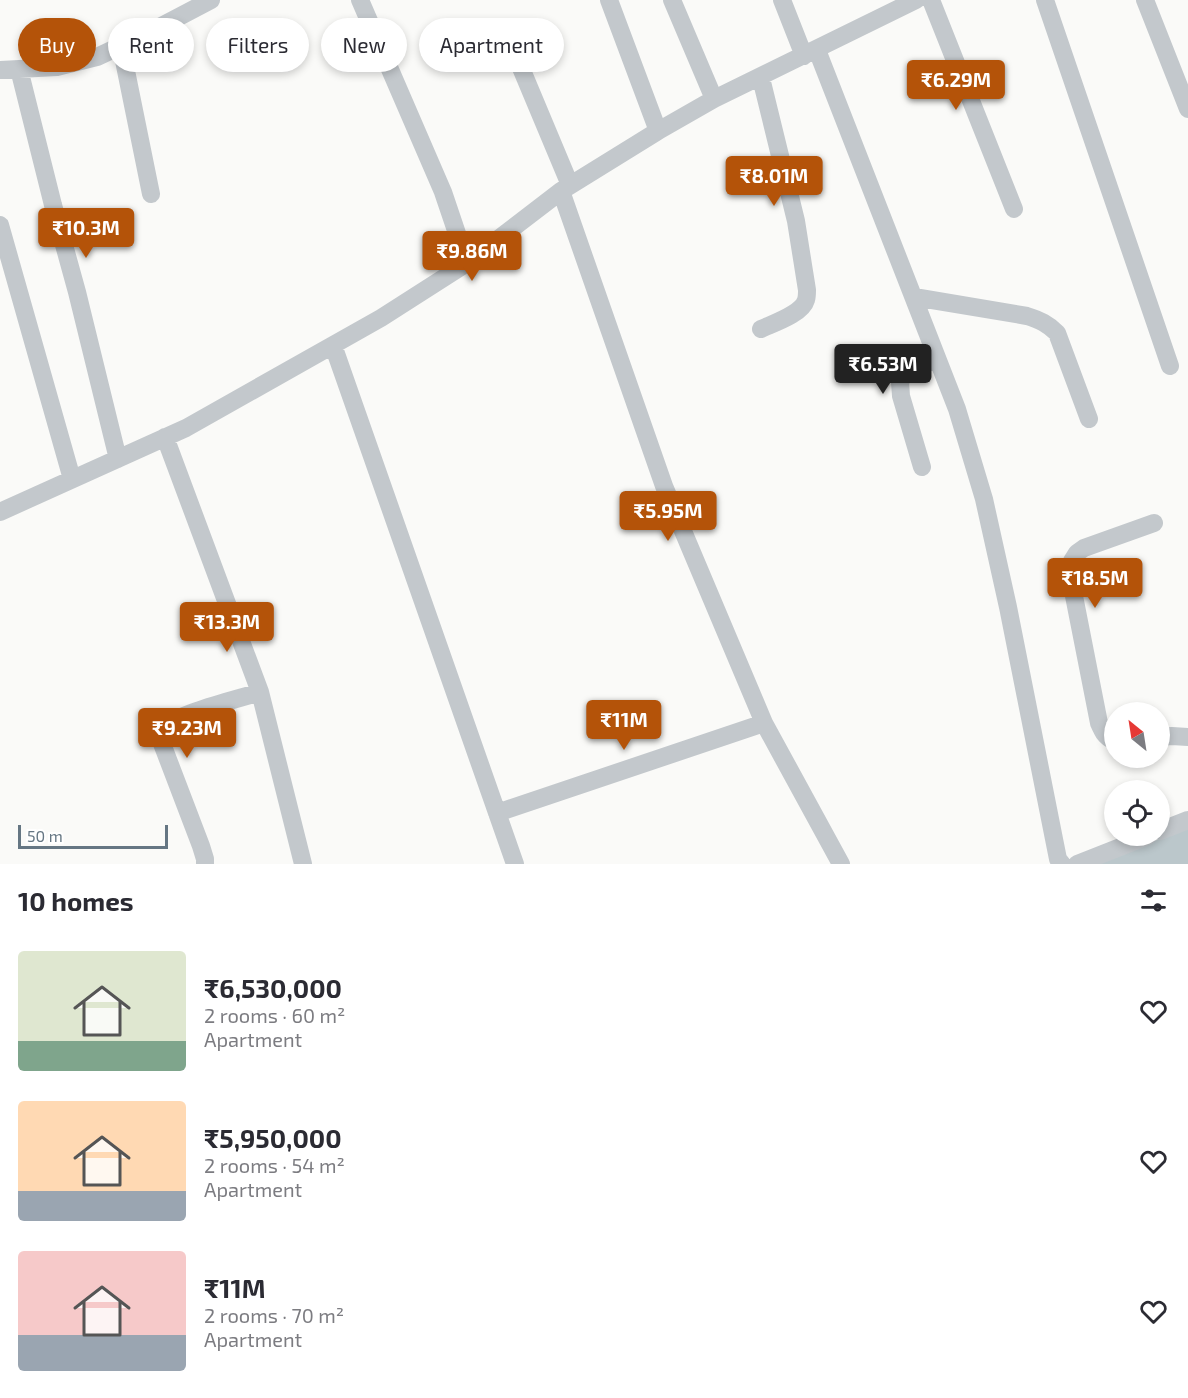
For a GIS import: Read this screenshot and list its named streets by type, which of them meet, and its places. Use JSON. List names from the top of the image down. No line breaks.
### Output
{"scale_bar":"50 m","north":"top left","page":{"chip":["Buy","Rent","Filters","New","Apartment"],"price":["₹6.29M","₹8.01M","₹10.3M","₹9.86M","₹6.53M","₹5.95M","₹18.5M","₹13.3M","₹11M","₹9.23M"],"scale":"50 m","heading":"10 homes","list":[{"name":"₹6,530,000","note":"2 rooms · 60 m² · Apartment"},{"name":"₹5,950,000","note":"2 rooms · 54 m² · Apartment"},{"name":"₹11M","note":"2 rooms · 70 m² · Apartment"}]}}
